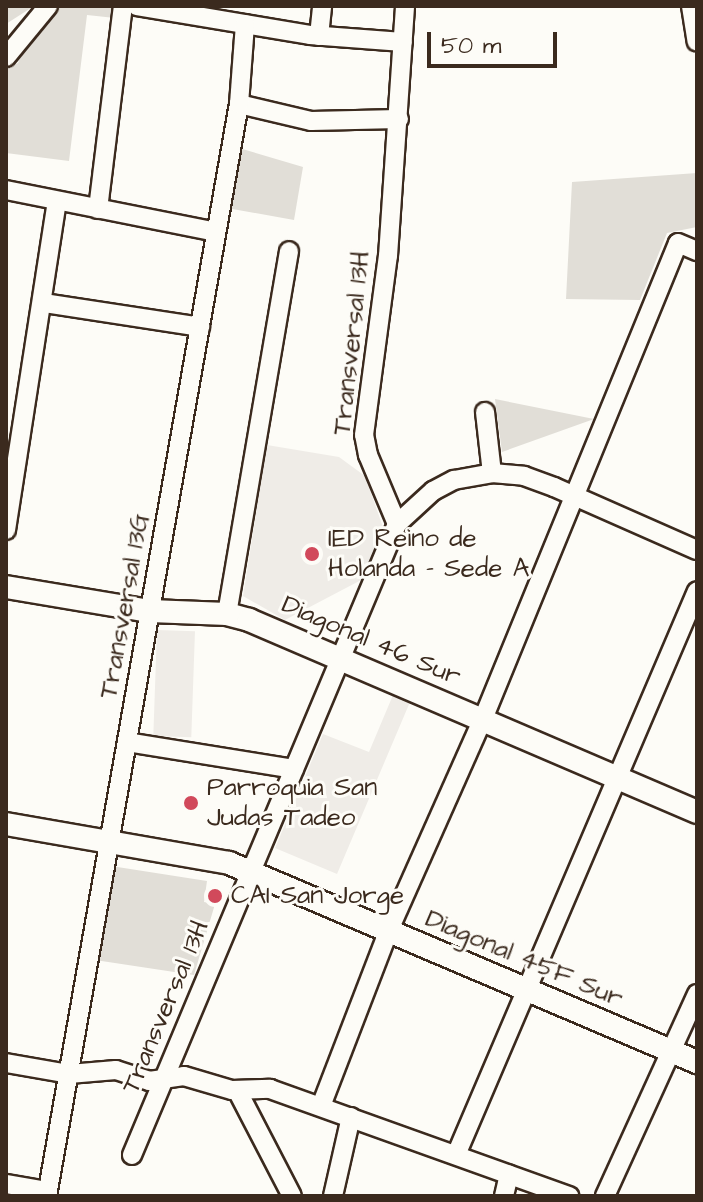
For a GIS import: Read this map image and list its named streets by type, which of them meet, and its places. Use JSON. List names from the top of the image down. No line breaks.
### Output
{"streets":{"street":["Transversal 13H","Transversal 13G","Diagonal 46 Sur","Diagonal 45F Sur"]},"crossings":[["Transversal 13H","Diagonal 46 Sur"],["Transversal 13H","Diagonal 45F Sur"],["Transversal 13G","Diagonal 46 Sur"],["Transversal 13G","Diagonal 45F Sur"]],"places":["IED Reino de Holanda - Sede A","Parroquia San Judas Tadeo","CAI San Jorge"],"scale_bar":"50 m"}
